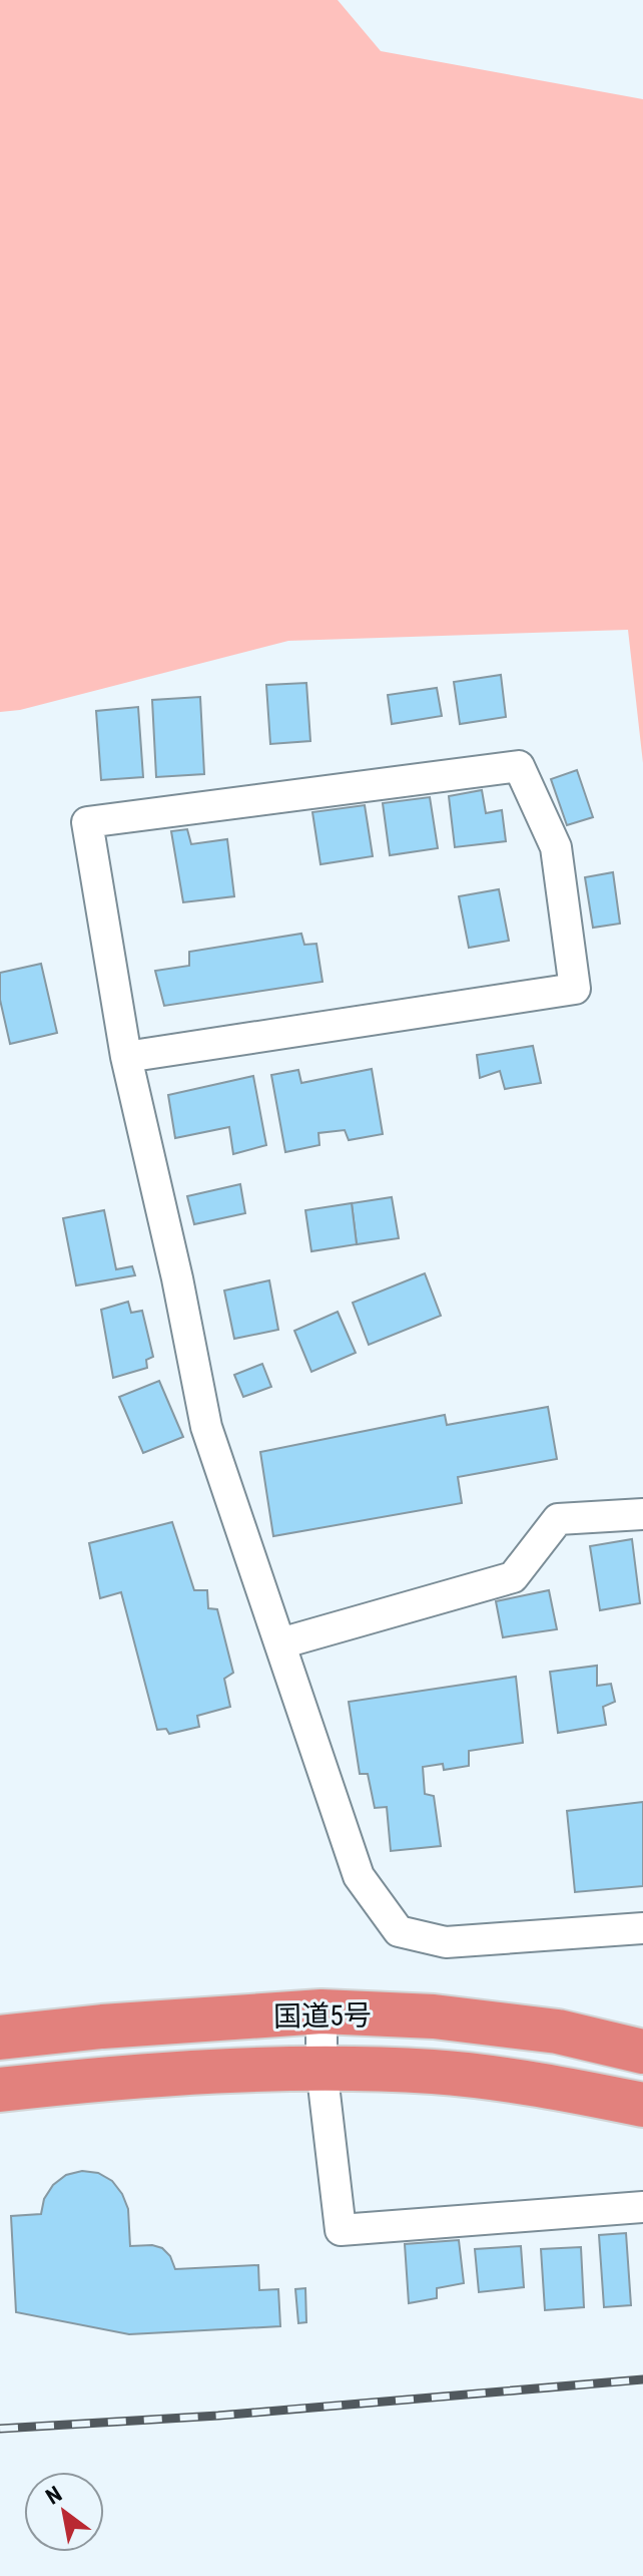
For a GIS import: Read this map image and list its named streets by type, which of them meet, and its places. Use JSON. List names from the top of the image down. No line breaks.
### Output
{"streets":{"highway":["国道5号"]},"north":"top left"}
